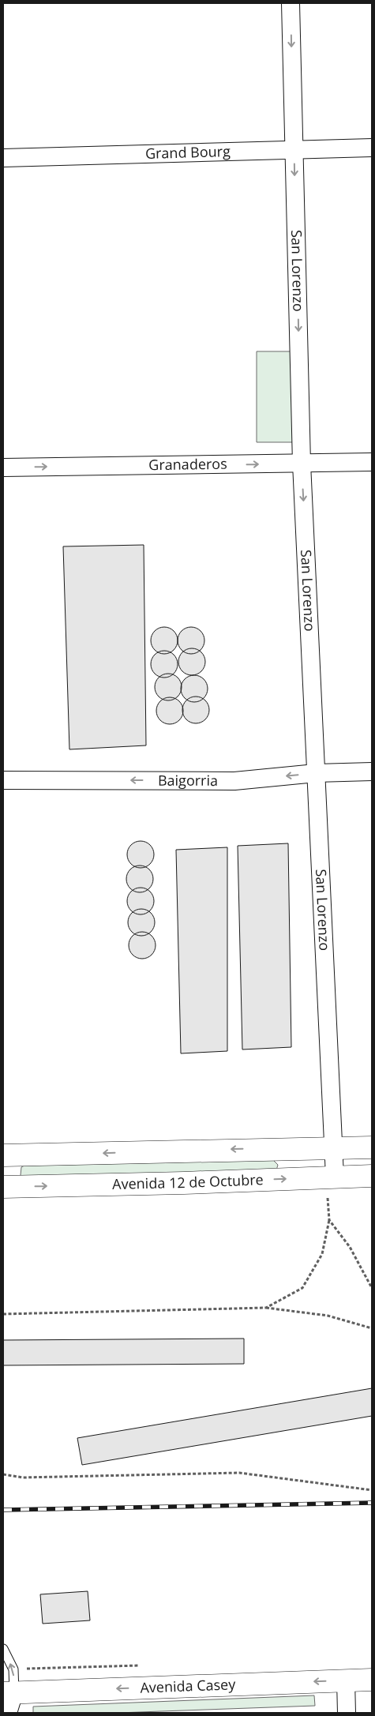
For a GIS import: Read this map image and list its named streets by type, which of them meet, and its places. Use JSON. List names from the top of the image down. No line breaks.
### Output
{"streets":{"main road":["Avenida 12 de Octubre","Avenida Casey"],"street":["Grand Bourg","San Lorenzo","Granaderos","Baigorria"]},"crossings":[["Grand Bourg","San Lorenzo"],["San Lorenzo","Granaderos"],["San Lorenzo","Baigorria"],["San Lorenzo","Avenida 12 de Octubre"]],"one_way":["San Lorenzo","Granaderos","Baigorria","Avenida Casey"]}
